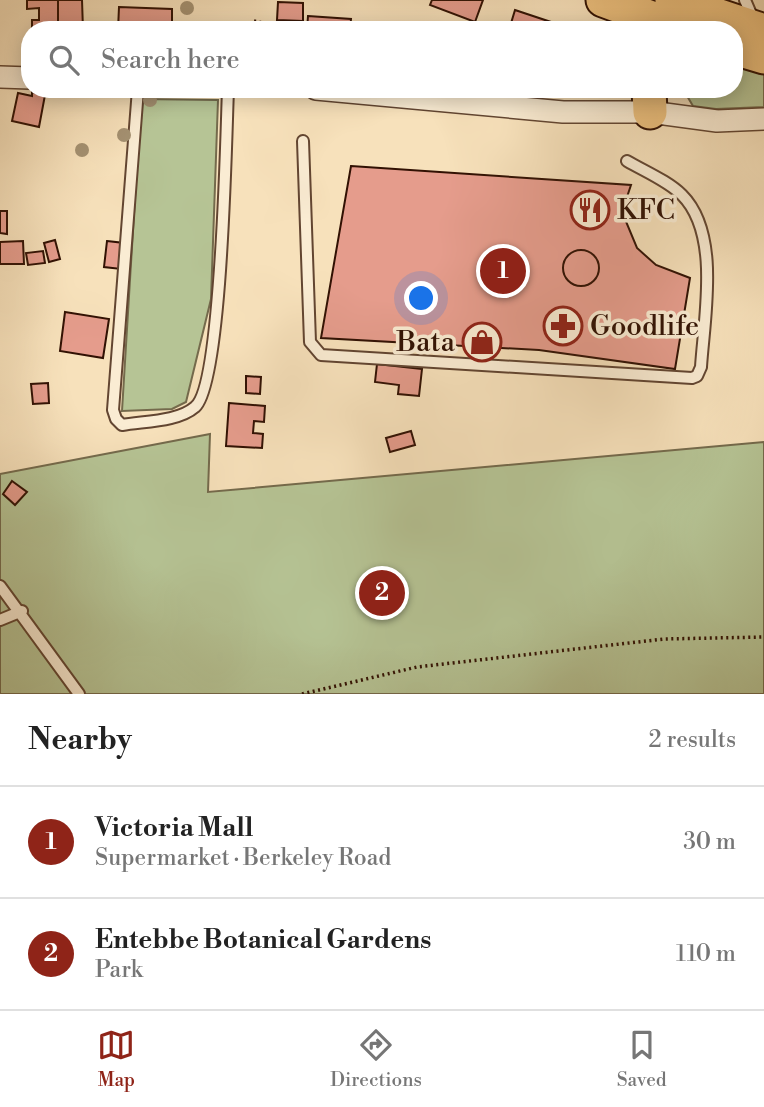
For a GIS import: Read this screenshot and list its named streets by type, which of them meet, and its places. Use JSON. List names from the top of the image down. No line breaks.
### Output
{"places":{"restaurant":["KFC"],"pharmacy":["Goodlife"],"shop":["Bata"]},"page":{"search":"Search here","pins":["1","2"],"heading":["Nearby","2 results"],"list":[{"mark":"1","name":"Victoria Mall","note":"Supermarket · Berkeley Road","value":"30 m"},{"mark":"2","name":"Entebbe Botanical Gardens","note":"Park","value":"110 m"}],"nav":["Map","Directions","Saved"]}}
